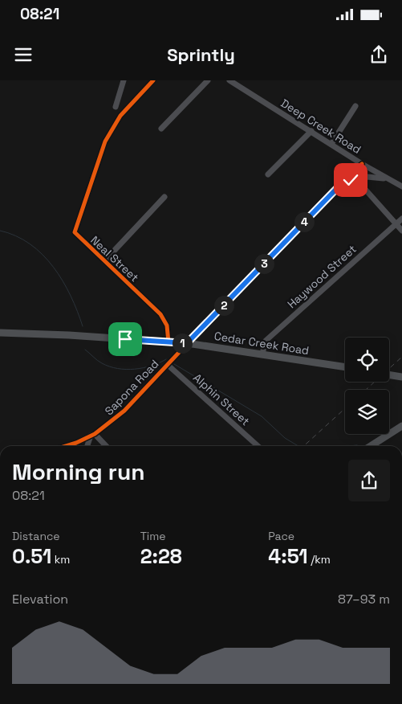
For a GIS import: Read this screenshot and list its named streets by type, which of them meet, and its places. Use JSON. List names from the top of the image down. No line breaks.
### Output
{"streets":{"main road":["Cedar Creek Road"],"street":["Deep Creek Road","Neal Street","Haywood Street","Sapona Road","Alphin Street"]},"crossings":[["Deep Creek Road","Sapona Road"],["Neal Street","Cedar Creek Road"],["Haywood Street","Cedar Creek Road"],["Cedar Creek Road","Sapona Road"],["Sapona Road","Alphin Street"]],"page":{"status":"08:21","header":"Sprintly","pins":["4","3","2","1"],"heading":["Morning run","08:21"],"stats":[["Distance","0.51 km"],["Time","2:28"],["Pace","4:51 /km"]],"chart":["Elevation","87–93 m"]}}
